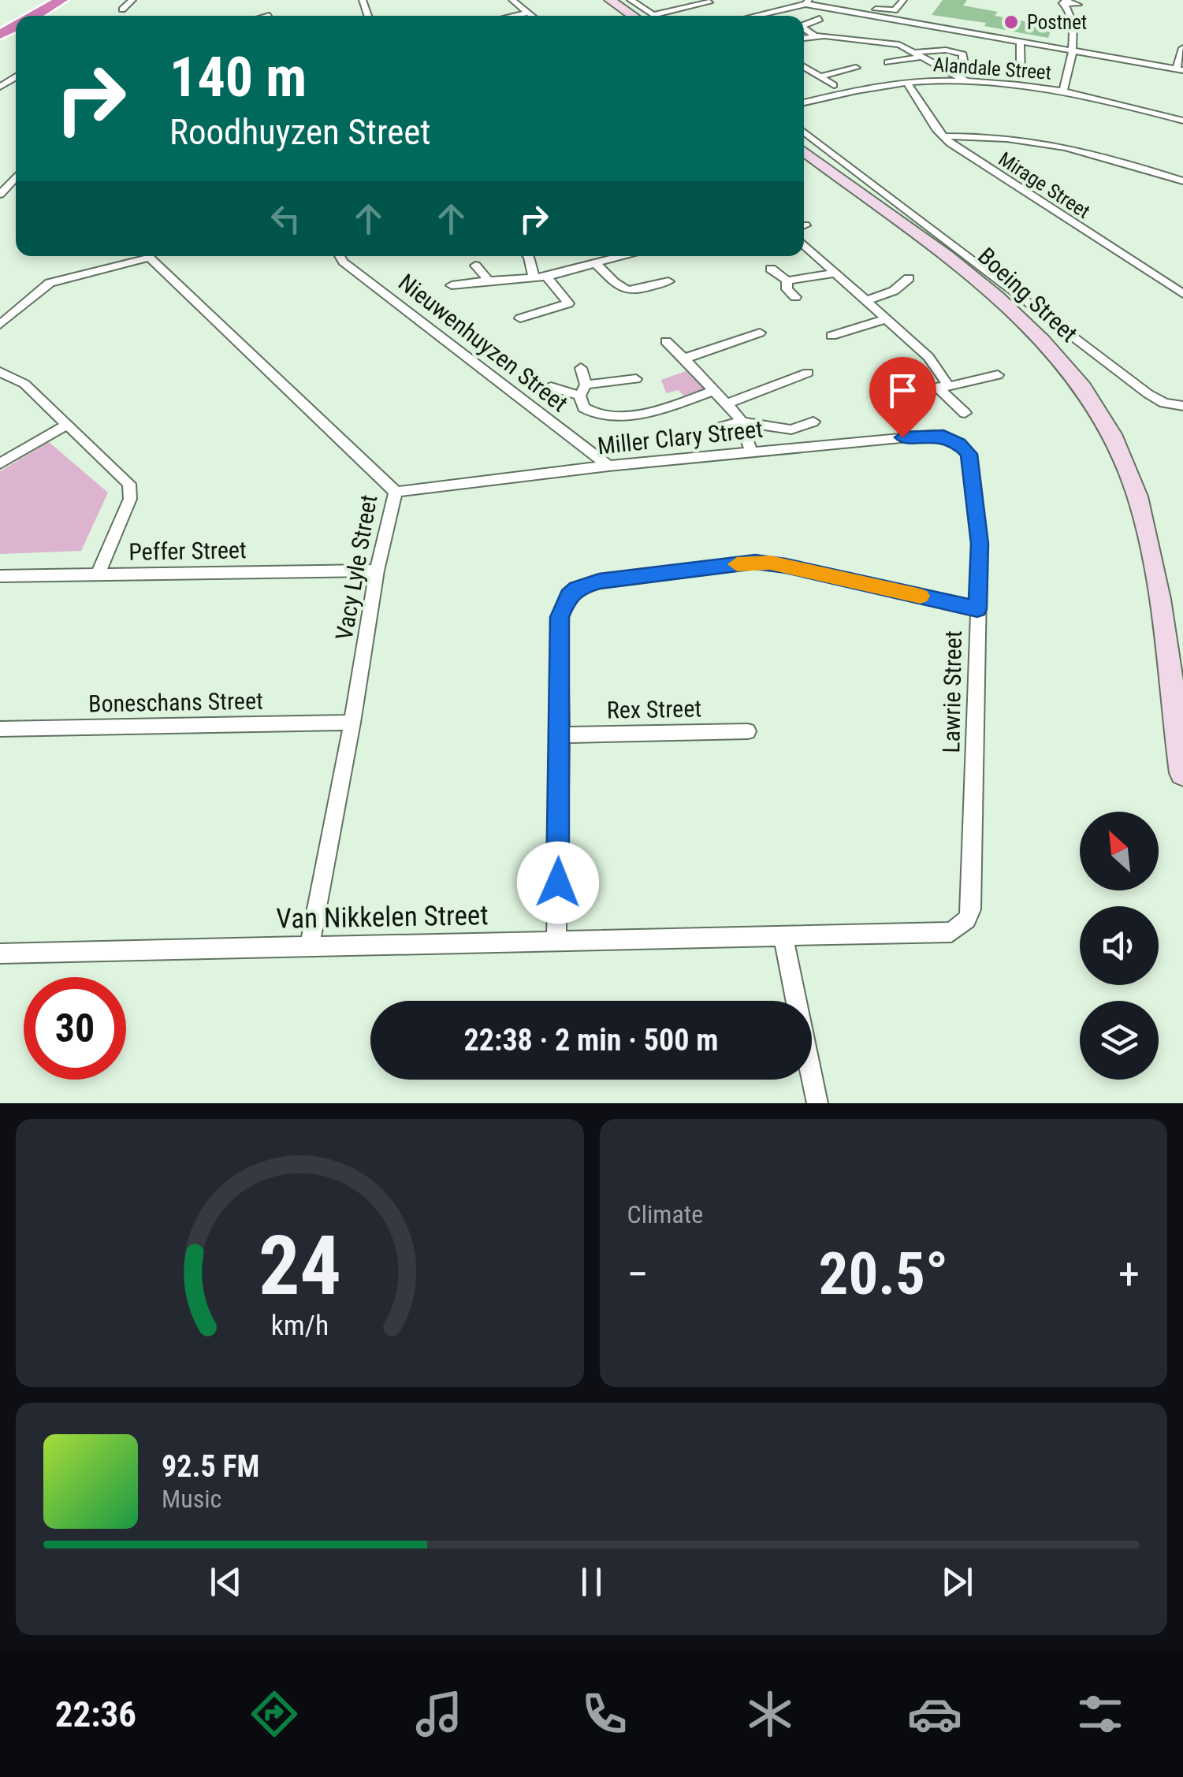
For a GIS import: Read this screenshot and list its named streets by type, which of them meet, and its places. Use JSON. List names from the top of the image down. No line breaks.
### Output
{"streets":{"main road":["Boeing Street"],"street":["Alandale Street","Mirage Street","Nieuwenhuyzen Street","Miller Clary Street","Peffer Street","Vacy Lyle Street","Lawrie Street","Boneschans Street","Rex Street","Van Nikkelen Street"]},"crossings":[["Alandale Street","Mirage Street"],["Nieuwenhuyzen Street","Miller Clary Street"],["Miller Clary Street","Vacy Lyle Street"],["Miller Clary Street","Lawrie Street"],["Peffer Street","Vacy Lyle Street"],["Vacy Lyle Street","Boneschans Street"],["Vacy Lyle Street","Van Nikkelen Street"],["Lawrie Street","Van Nikkelen Street"]],"places":["Postnet"],"north":"top left","page":{"turn":["140 m","Roodhuyzen Street"],"limit":"30","trip":"22:38 · 2 min · 500 m","tile":"Climate","heat":["−","20.5°","+"],"song":["92.5 FM","Music"],"tabs":"22:36","gauge":["24","km/h"]}}
